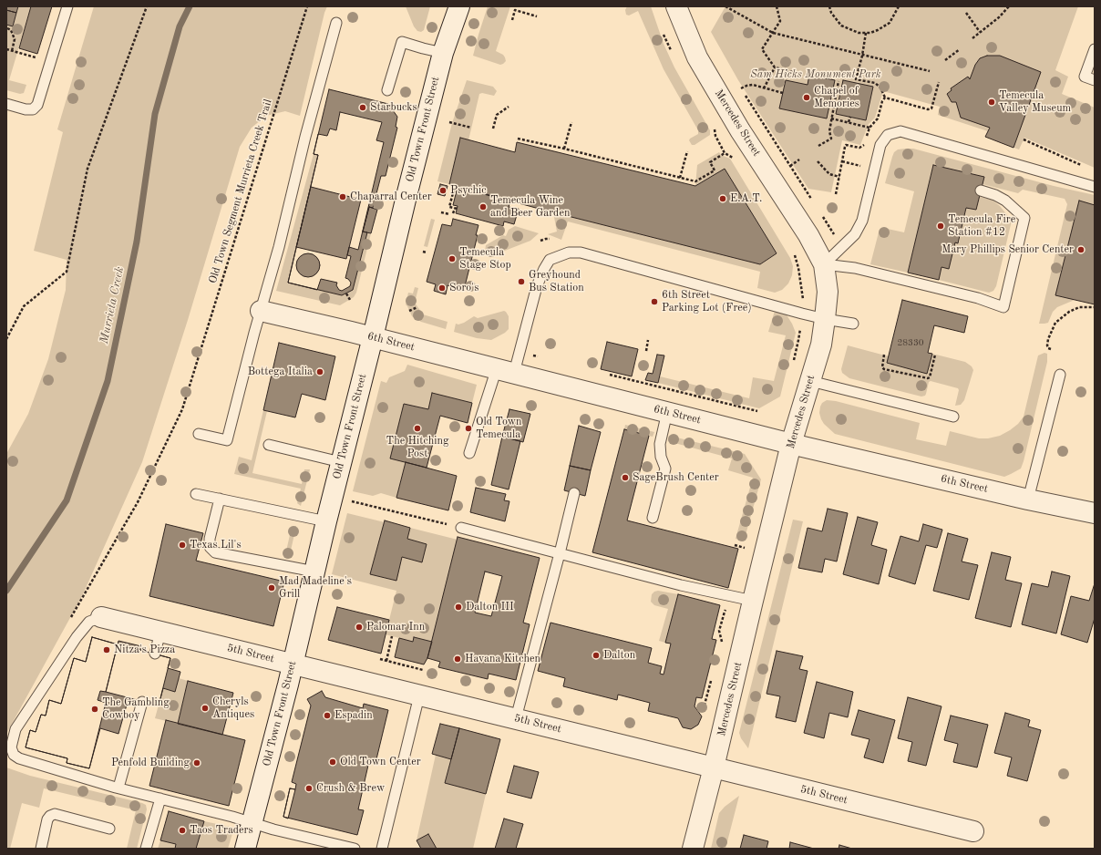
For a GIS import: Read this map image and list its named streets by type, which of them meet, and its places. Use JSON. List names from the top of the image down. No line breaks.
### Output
{"streets":{"street":["Mercedes Street","Old Town Front Street","6th Street","5th Street"],"path":["Old Town Segment Murrieta Creek Trail"]},"crossings":[["Mercedes Street","6th Street"],["Mercedes Street","5th Street"],["Old Town Front Street","6th Street"],["Old Town Front Street","5th Street"]],"water":["Murrieta Creek"],"parks":["Sam Hicks Monument Park"],"places":["Chapel of Memories","Temecula Valley Museum","Starbucks","Psychic","Chaparral Center","E.A.T.","Temecula Wine and Beer Garden","Temecula Fire Station #12","Mary Phillips Senior Center","Temecula Stage Stop","Greyhound Bus Station","Soro's","6th Street Parking Lot (Free)","Bottega Italia","The Hitching Post","Old Town Temecula","SageBrush Center","Texas Lil's","Mad Madeline's Grill","Dalton III","Palomar Inn","Nitza's Pizza","Dalton","Havana Kitchen","Cheryls Antiques","The Gambling Cowboy","Espadin","Old Town Center","Penfold Building","Crush & Brew","Taos Traders"],"house_numbers":["28330"]}
